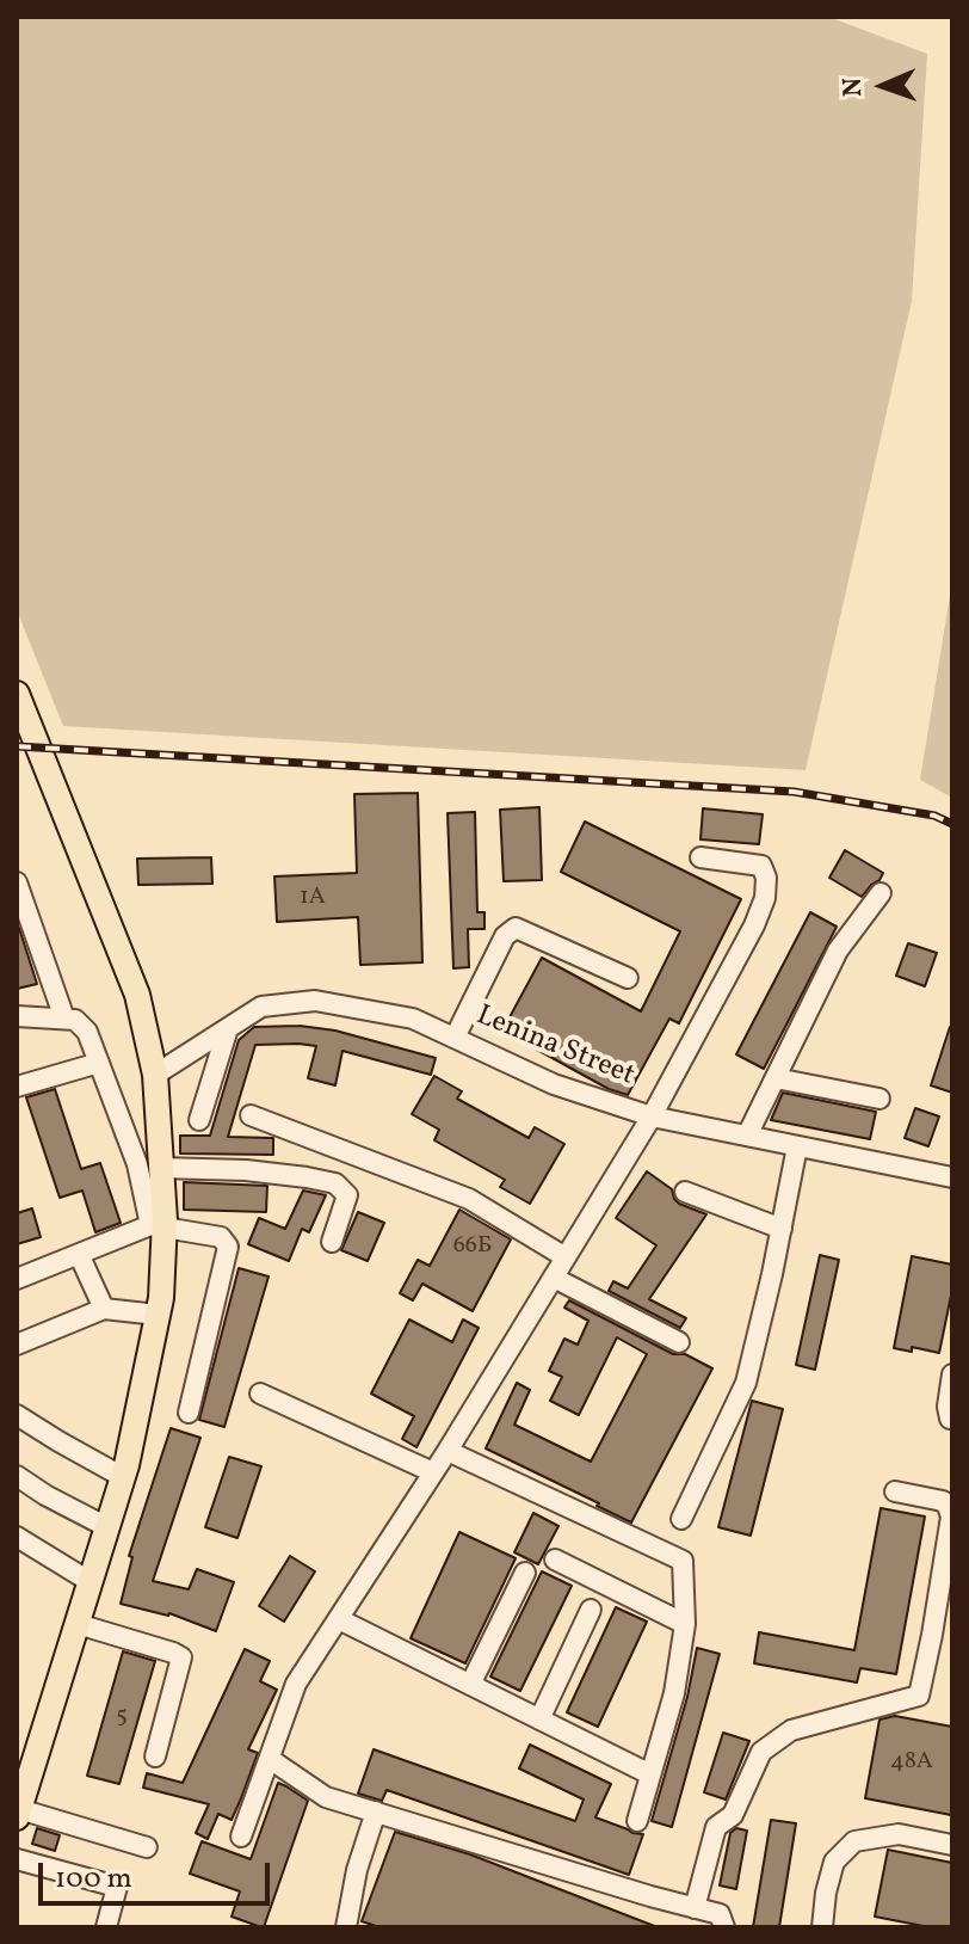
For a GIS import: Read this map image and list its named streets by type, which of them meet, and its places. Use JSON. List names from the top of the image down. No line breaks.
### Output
{"streets":{"street":["Lenina Street"]},"house_numbers":["1А","66Б","5","48А"],"scale_bar":"100 m","north":"left"}
